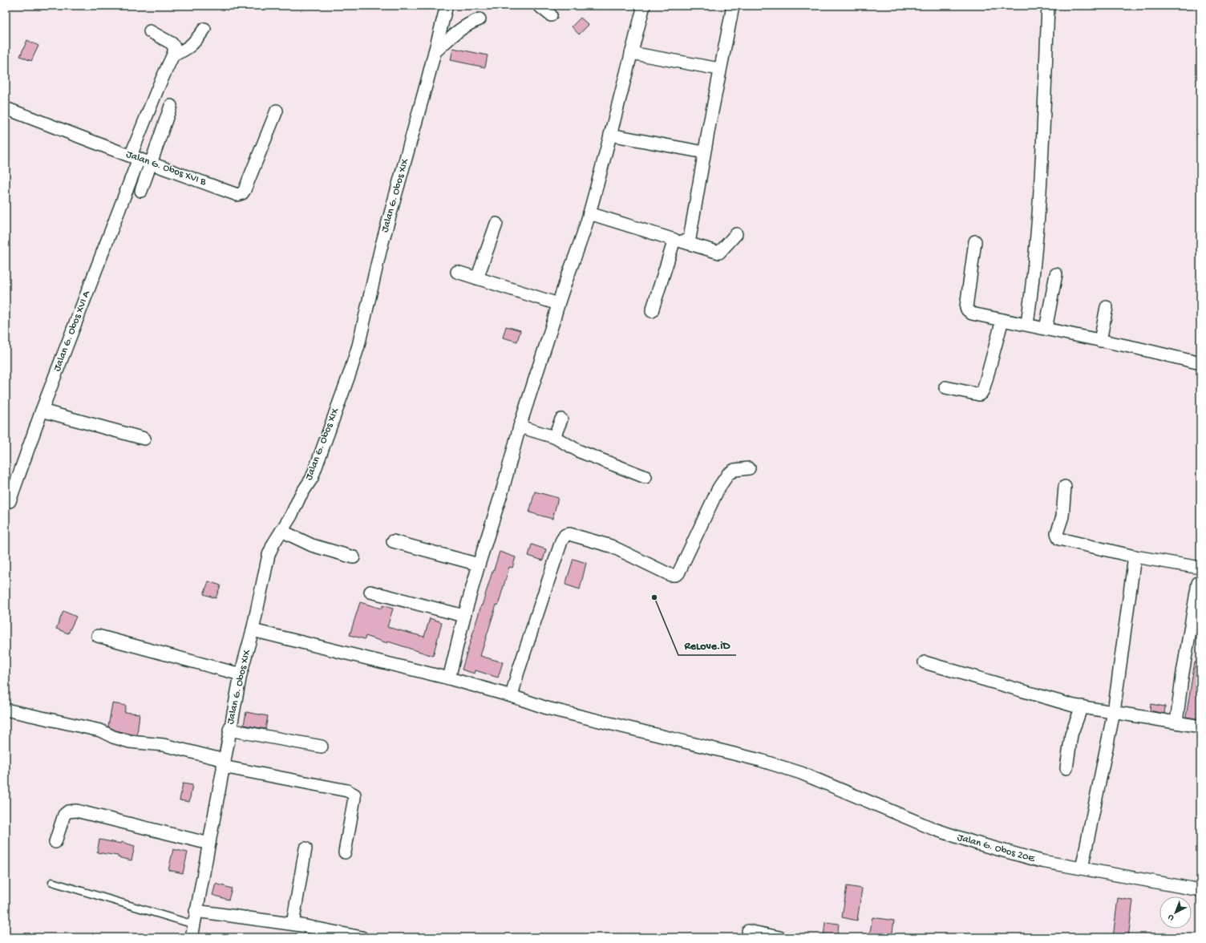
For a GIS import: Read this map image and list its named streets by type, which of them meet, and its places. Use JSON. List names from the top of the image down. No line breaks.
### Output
{"streets":{"street":["Jalan G. Obos XVI B","Jalan G. Obos XIX","Jalan G. Obos XVI A","Jalan G. Obos 20E"]},"crossings":[["Jalan G. Obos XVI B","Jalan G. Obos XVI A"],["Jalan G. Obos XIX","Jalan G. Obos 20E"]],"places":["ReLove.iD"],"north":"bottom left"}
